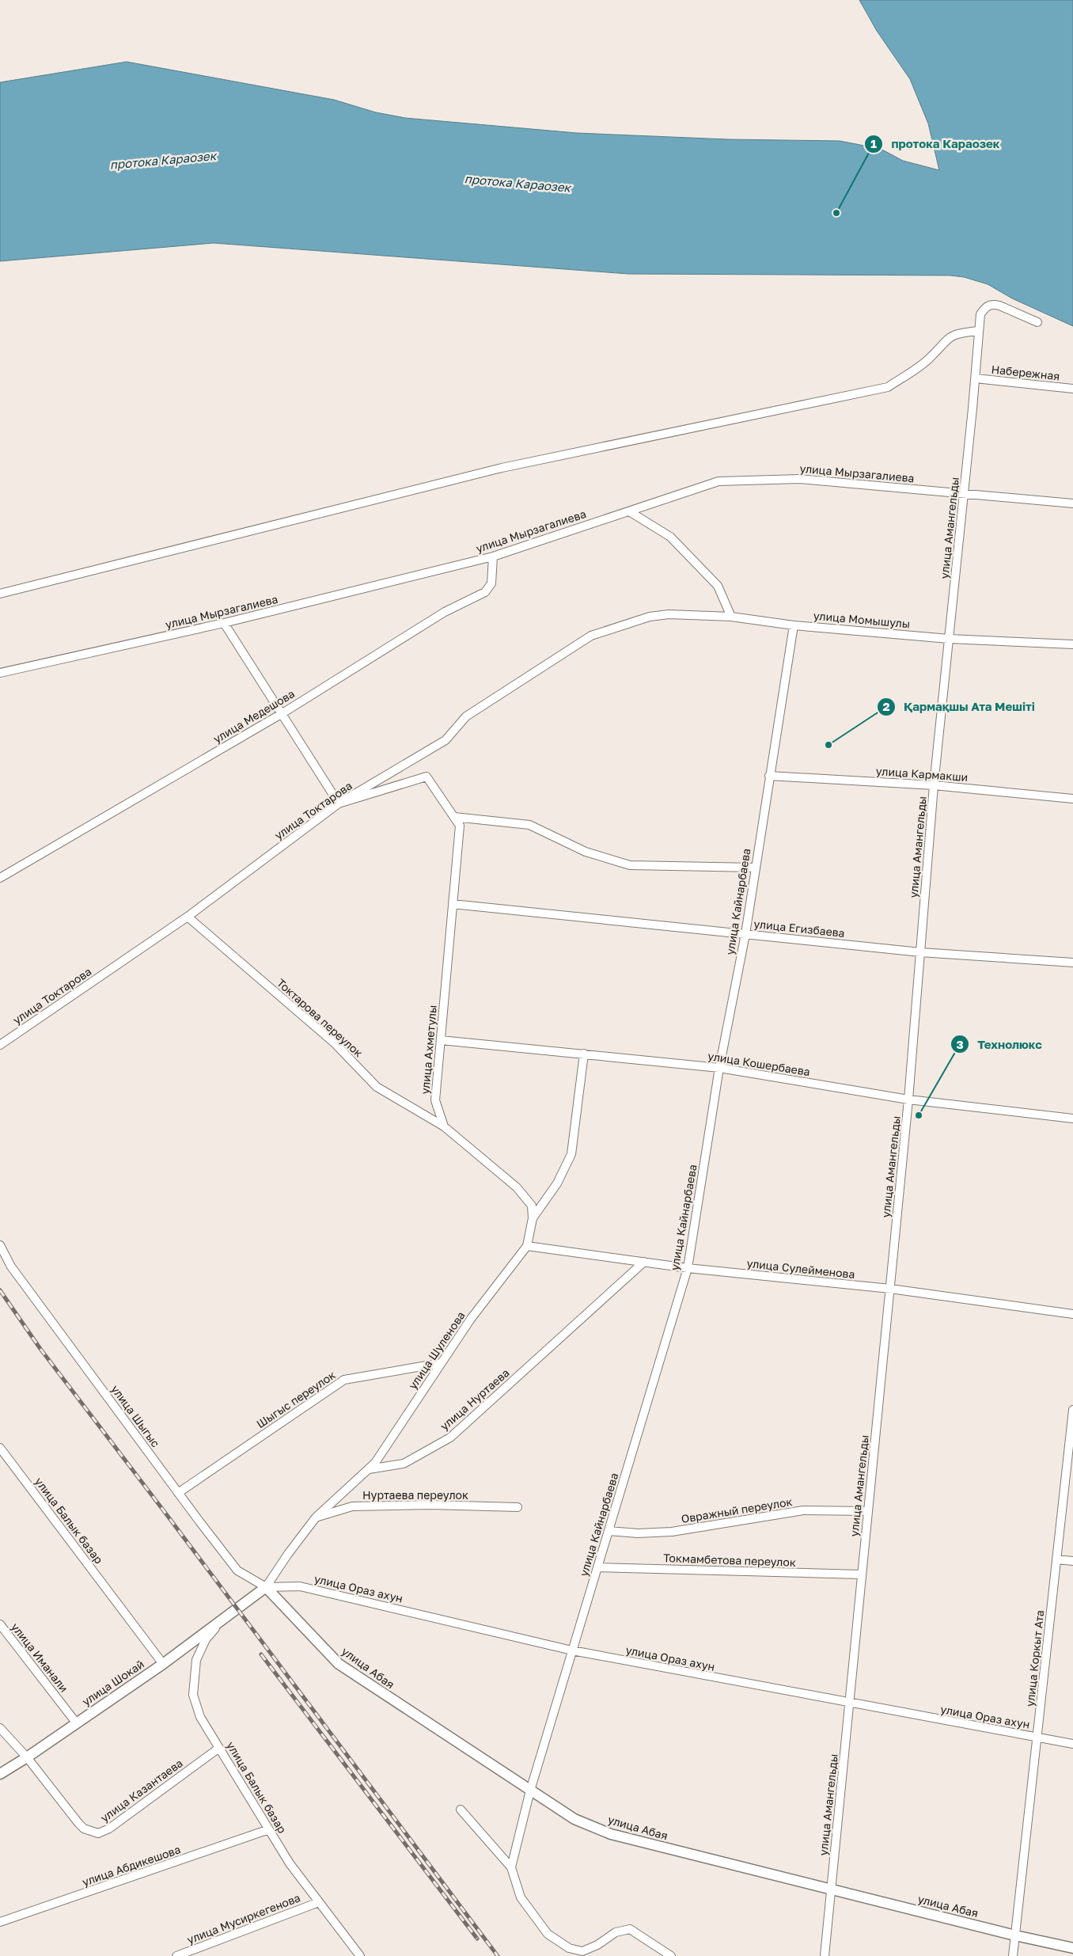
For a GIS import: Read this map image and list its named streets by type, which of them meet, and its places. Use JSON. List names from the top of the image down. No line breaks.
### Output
{"streets":{"street":["Набережная","улица Мырзагалиева","улица Амангельды","улица Момышулы","улица Медешова","улица Кармакши","улица Токтарова","улица Кайнарбаева","улица Егизбаева","Токтарова переулок","улица Ахметулы","улица Кошербаева","улица Сулейменова","улица Шуленова","Шыгыс переулок","улица Нуртаева","улица Шыгыс","Нуртаева переулок","Овражный переулок","улица Балык базар","Токмамбетова переулок","улица Ораз ахун","улица Иманали","улица Коркыт Ата","улица Абая","улица Шокай","улица Казантаева","улица Абдикешова","улица Мусиркегенова"]},"crossings":[["Набережная","улица Амангельды"],["улица Мырзагалиева","улица Амангельды"],["улица Мырзагалиева","улица Медешова"],["улица Амангельды","улица Момышулы"],["улица Амангельды","улица Кармакши"],["улица Амангельды","улица Егизбаева"],["улица Амангельды","улица Кошербаева"],["улица Амангельды","улица Сулейменова"],["улица Амангельды","Овражный переулок"],["улица Амангельды","Токмамбетова переулок"],["улица Амангельды","улица Ораз ахун"],["улица Амангельды","улица Абая"],["улица Момышулы","улица Токтарова"],["улица Момышулы","улица Кайнарбаева"],["улица Кармакши","улица Кайнарбаева"],["улица Токтарова","Токтарова переулок"],["улица Токтарова","улица Ахметулы"],["улица Кайнарбаева","улица Егизбаева"],["улица Кайнарбаева","улица Кошербаева"],["улица Кайнарбаева","улица Сулейменова"],["улица Кайнарбаева","Овражный переулок"],["улица Кайнарбаева","Токмамбетова переулок"],["улица Кайнарбаева","улица Ораз ахун"],["улица Кайнарбаева","улица Абая"],["улица Егизбаева","улица Ахметулы"],["Токтарова переулок","улица Ахметулы"],["улица Ахметулы","улица Кошербаева"],["улица Сулейменова","улица Шуленова"],["улица Сулейменова","улица Нуртаева"],["улица Шуленова","Шыгыс переулок"],["улица Шуленова","улица Нуртаева"],["Шыгыс переулок","улица Шыгыс"],["улица Шыгыс","улица Ораз ахун"],["улица Шыгыс","улица Абая"],["улица Шыгыс","улица Шокай"],["улица Балык базар","улица Шокай"],["улица Балык базар","улица Казантаева"],["улица Балык базар","улица Абдикешова"],["улица Балык базар","улица Мусиркегенова"],["улица Ораз ахун","улица Коркыт Ата"],["улица Ораз ахун","улица Абая"],["улица Ораз ахун","улица Шокай"],["улица Иманали","улица Шокай"],["улица Коркыт Ата","улица Абая"],["улица Абая","улица Шокай"],["улица Шокай","улица Казантаева"]],"water":["протока Караозек"],"places":["протока Караозек","Қармақшы Ата Мешіті","Технолюкс"]}
